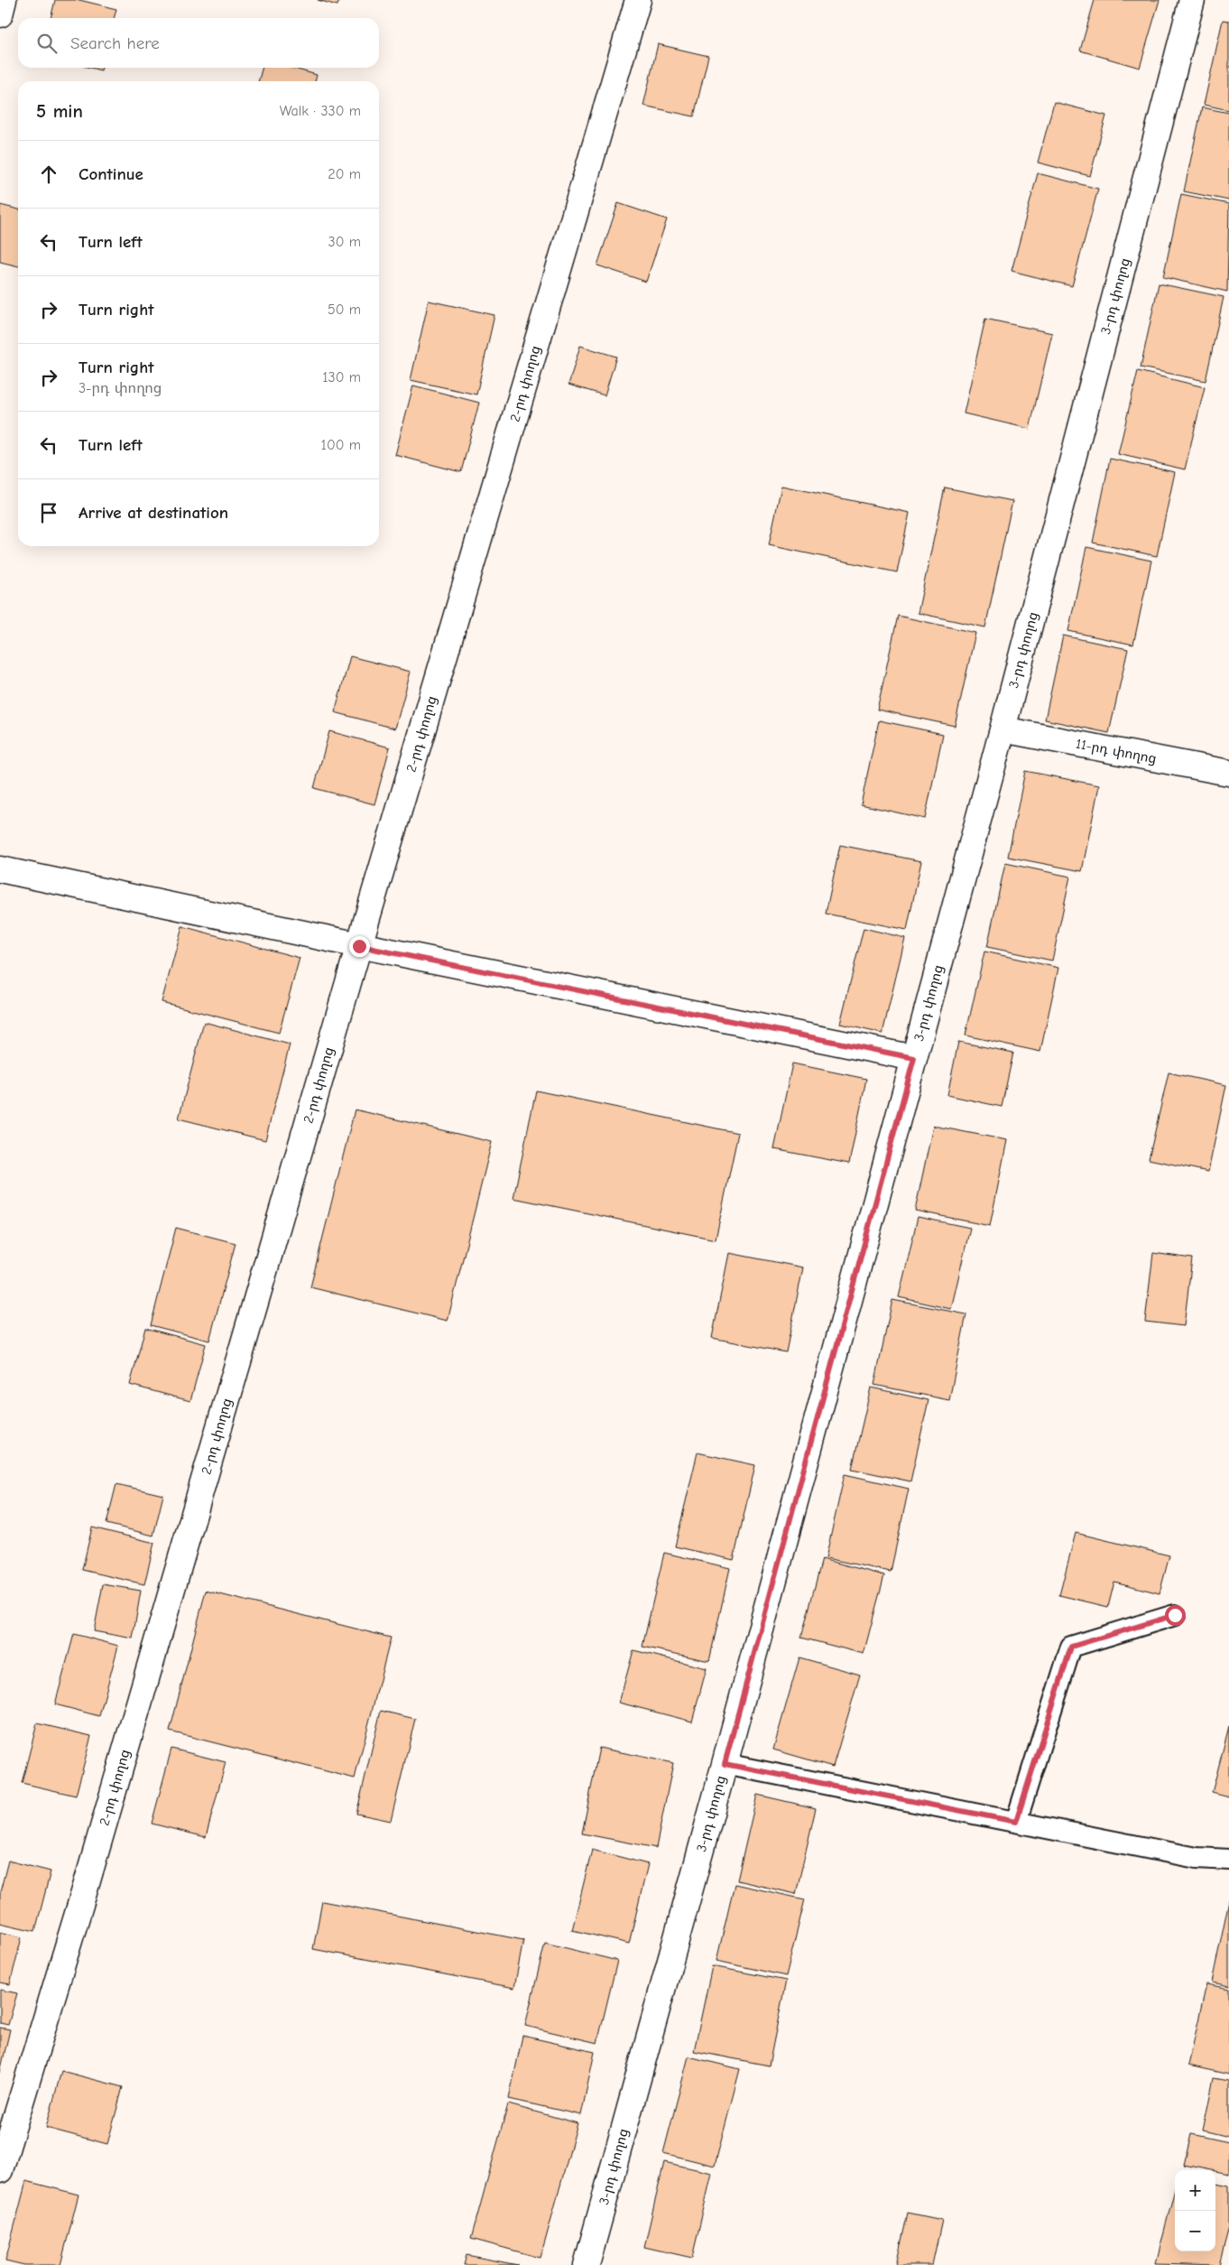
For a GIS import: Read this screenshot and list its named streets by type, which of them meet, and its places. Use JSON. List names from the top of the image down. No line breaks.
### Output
{"streets":{"street":["3-րդ փողոց","2-րդ փողոց","11-րդ փողոց"]},"crossings":[["3-րդ փողոց","11-րդ փողոց"]],"page":{"search":"Search here","heading":["5 min","Walk · 330 m"],"list":[["Continue","20 m"],["Turn left","30 m"],["Turn right","50 m"],["Turn right","3-րդ փողոց","130 m"],["Turn left","100 m"],"Arrive at destination"],"map_buttons":["+","−"]}}
